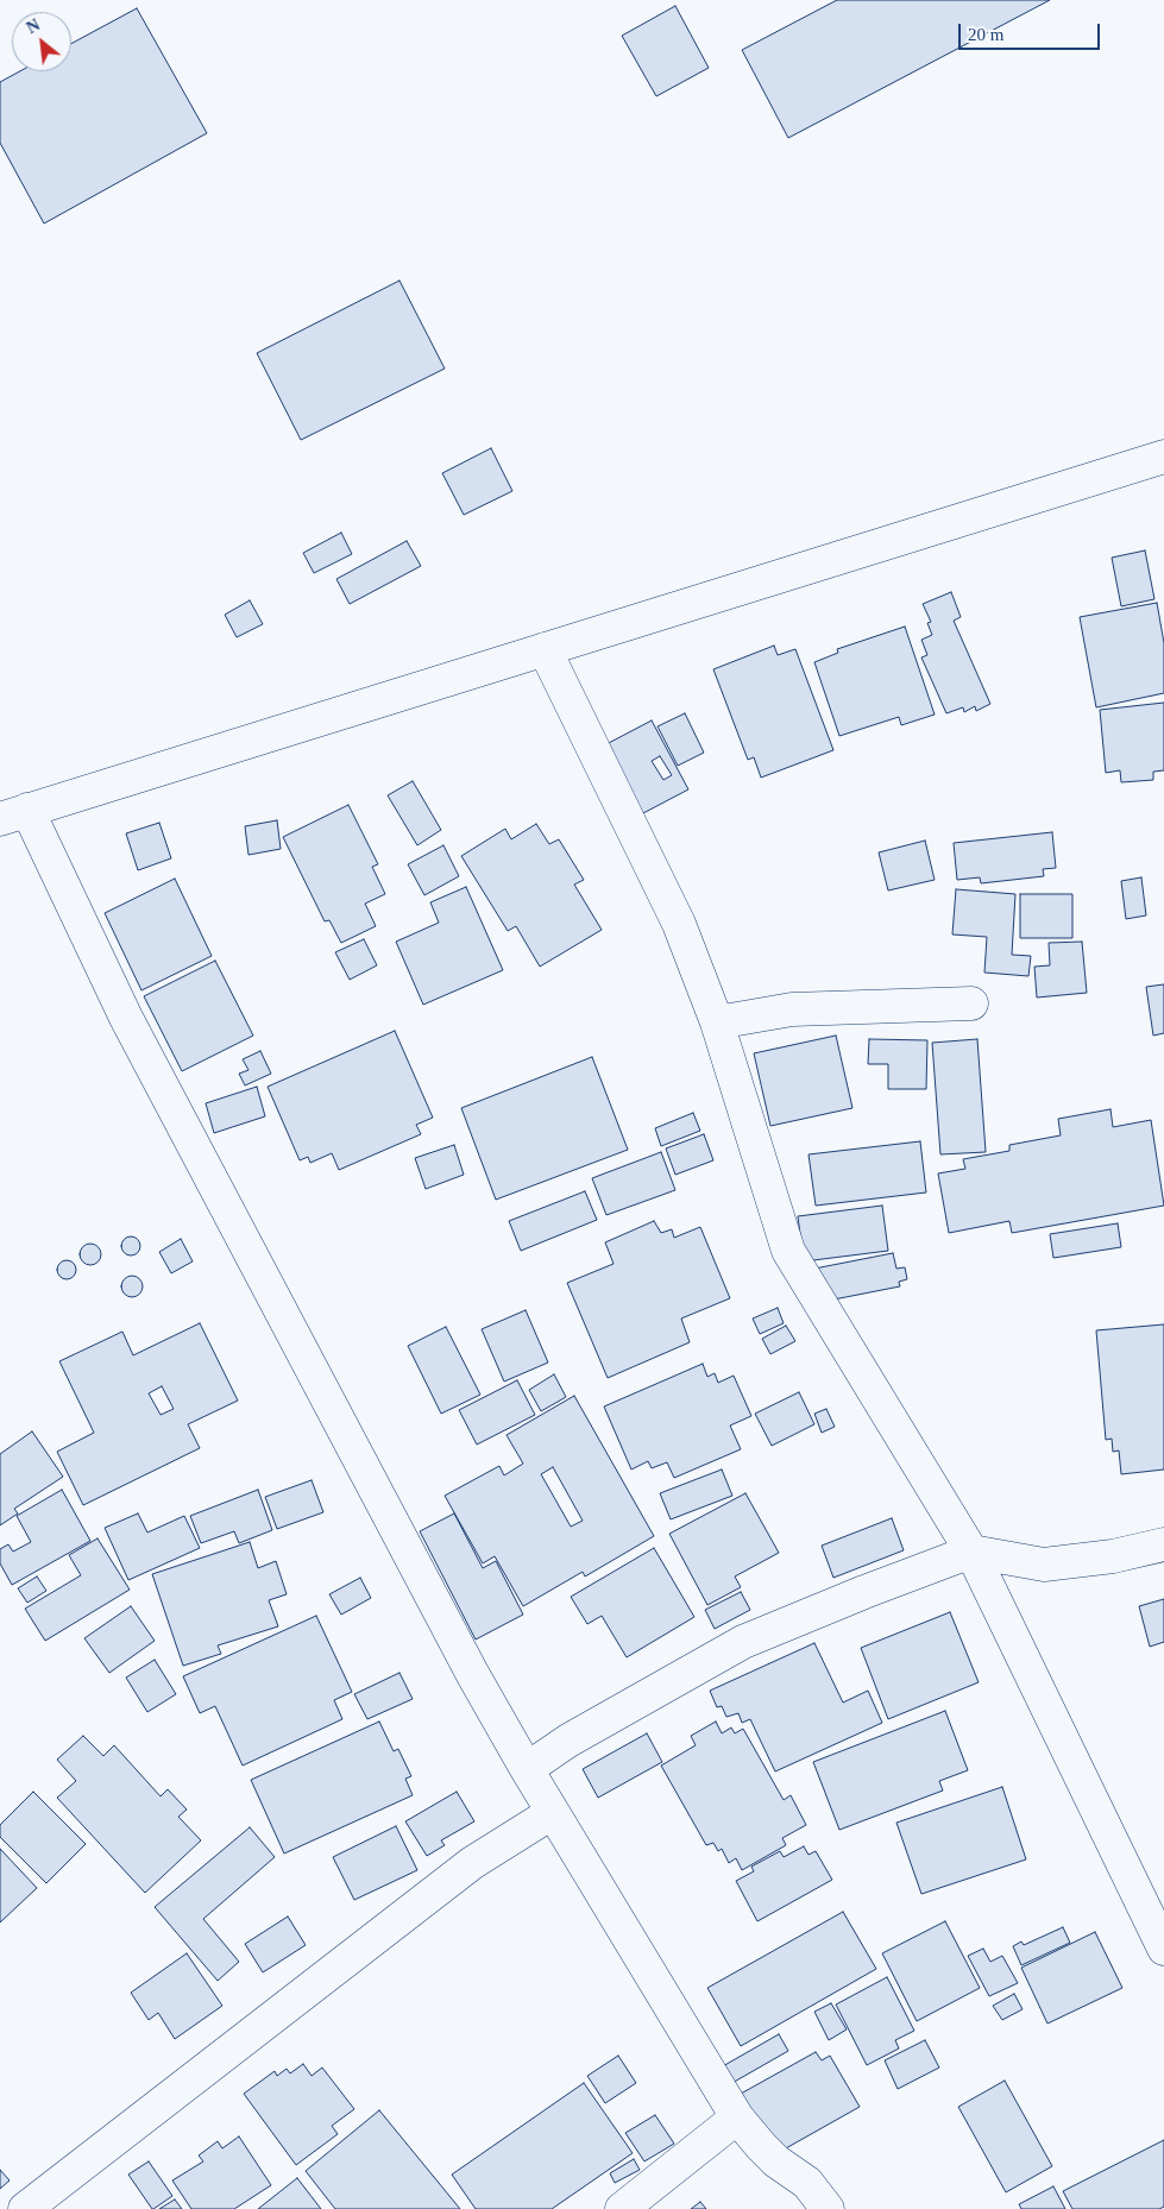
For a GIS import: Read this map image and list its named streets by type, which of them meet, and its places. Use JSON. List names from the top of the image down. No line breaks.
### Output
{"scale_bar":"20 m","north":"top left"}
